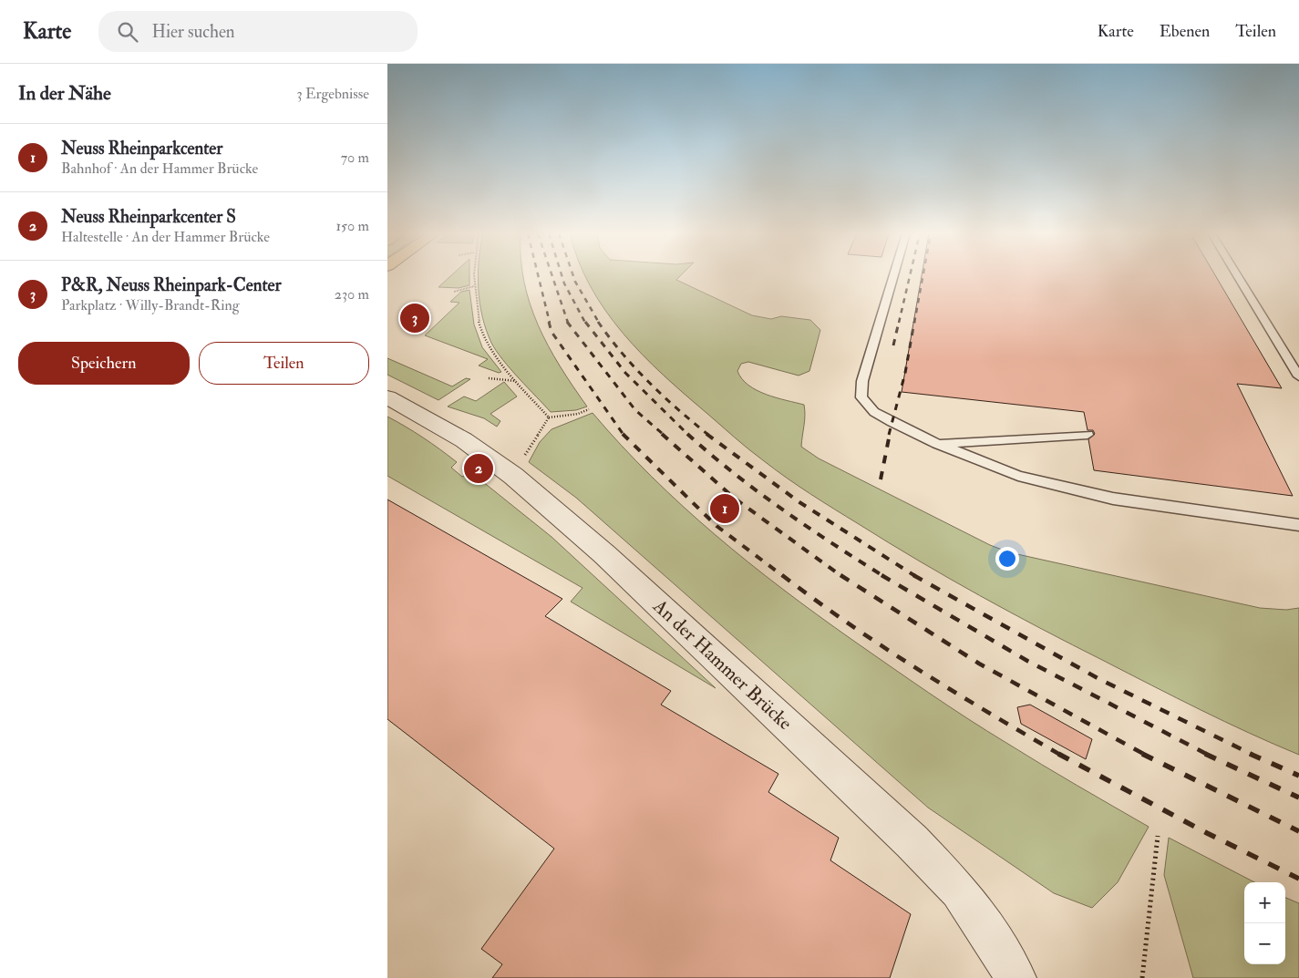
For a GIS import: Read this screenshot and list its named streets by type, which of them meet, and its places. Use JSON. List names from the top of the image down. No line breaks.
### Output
{"streets":{"street":["An der Hammer Brücke"]},"page":{"header":"Karte","search":"Hier suchen","nav":["Karte","Ebenen","Teilen"],"heading":["In der Nähe","3 Ergebnisse"],"list":[{"mark":"1","name":"Neuss Rheinparkcenter","note":"Bahnhof · An der Hammer Brücke","value":"70 m"},{"mark":"2","name":"Neuss Rheinparkcenter S","note":"Haltestelle · An der Hammer Brücke","value":"150 m"},{"mark":"3","name":"P&R, Neuss Rheinpark-Center","note":"Parkplatz · Willy-Brandt-Ring","value":"230 m"}],"pins":["3","2","1"],"buttons":["Speichern","Teilen"],"map_buttons":["+","−"]}}
